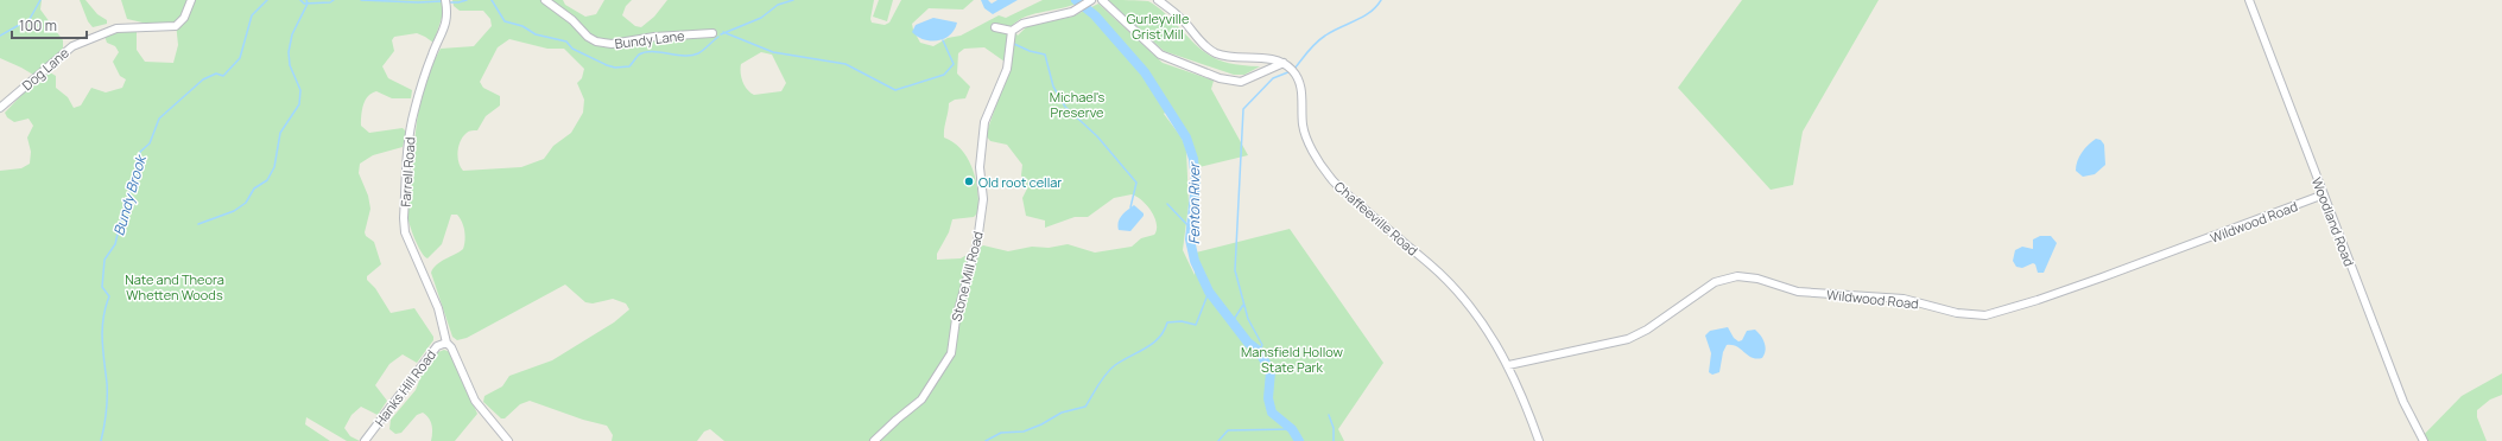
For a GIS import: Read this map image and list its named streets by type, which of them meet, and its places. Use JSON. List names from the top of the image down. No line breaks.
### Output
{"streets":{"street":["Bundy Lane","Dog Lane","Farrell Road","Chaffeeville Road","Wildwood Road","Woodland Road","Stone Mill Road","Hanks Hill Road"]},"crossings":[["Farrell Road","Hanks Hill Road"],["Chaffeeville Road","Wildwood Road"],["Wildwood Road","Woodland Road"]],"water":["Bundy Brook","Fenton River"],"parks":["Gurleyville Grist Mill","Michael's Preserve","Nate and Theora Whetten Woods","Mansfield Hollow State Park"],"places":["Old root cellar"],"scale_bar":"100 m"}
